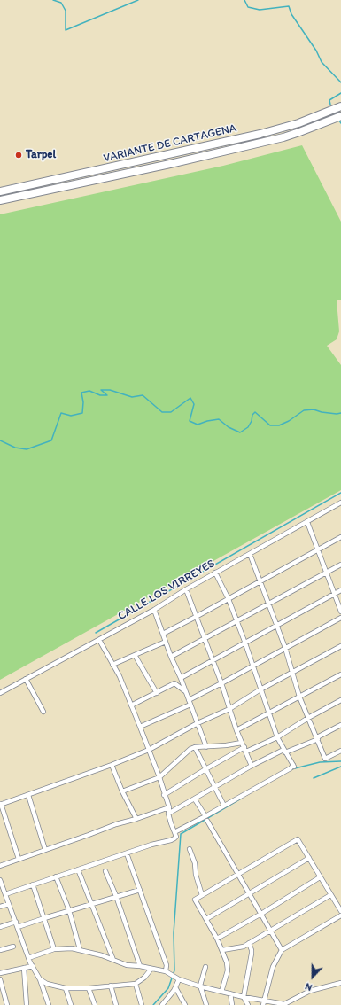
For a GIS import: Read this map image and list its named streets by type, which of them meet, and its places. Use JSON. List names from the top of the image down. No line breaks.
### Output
{"streets":{"highway":["VARIANTE DE CARTAGENA"],"street":["CALLE LOS VIRREYES"]},"places":["Tarpel"],"north":"bottom"}
